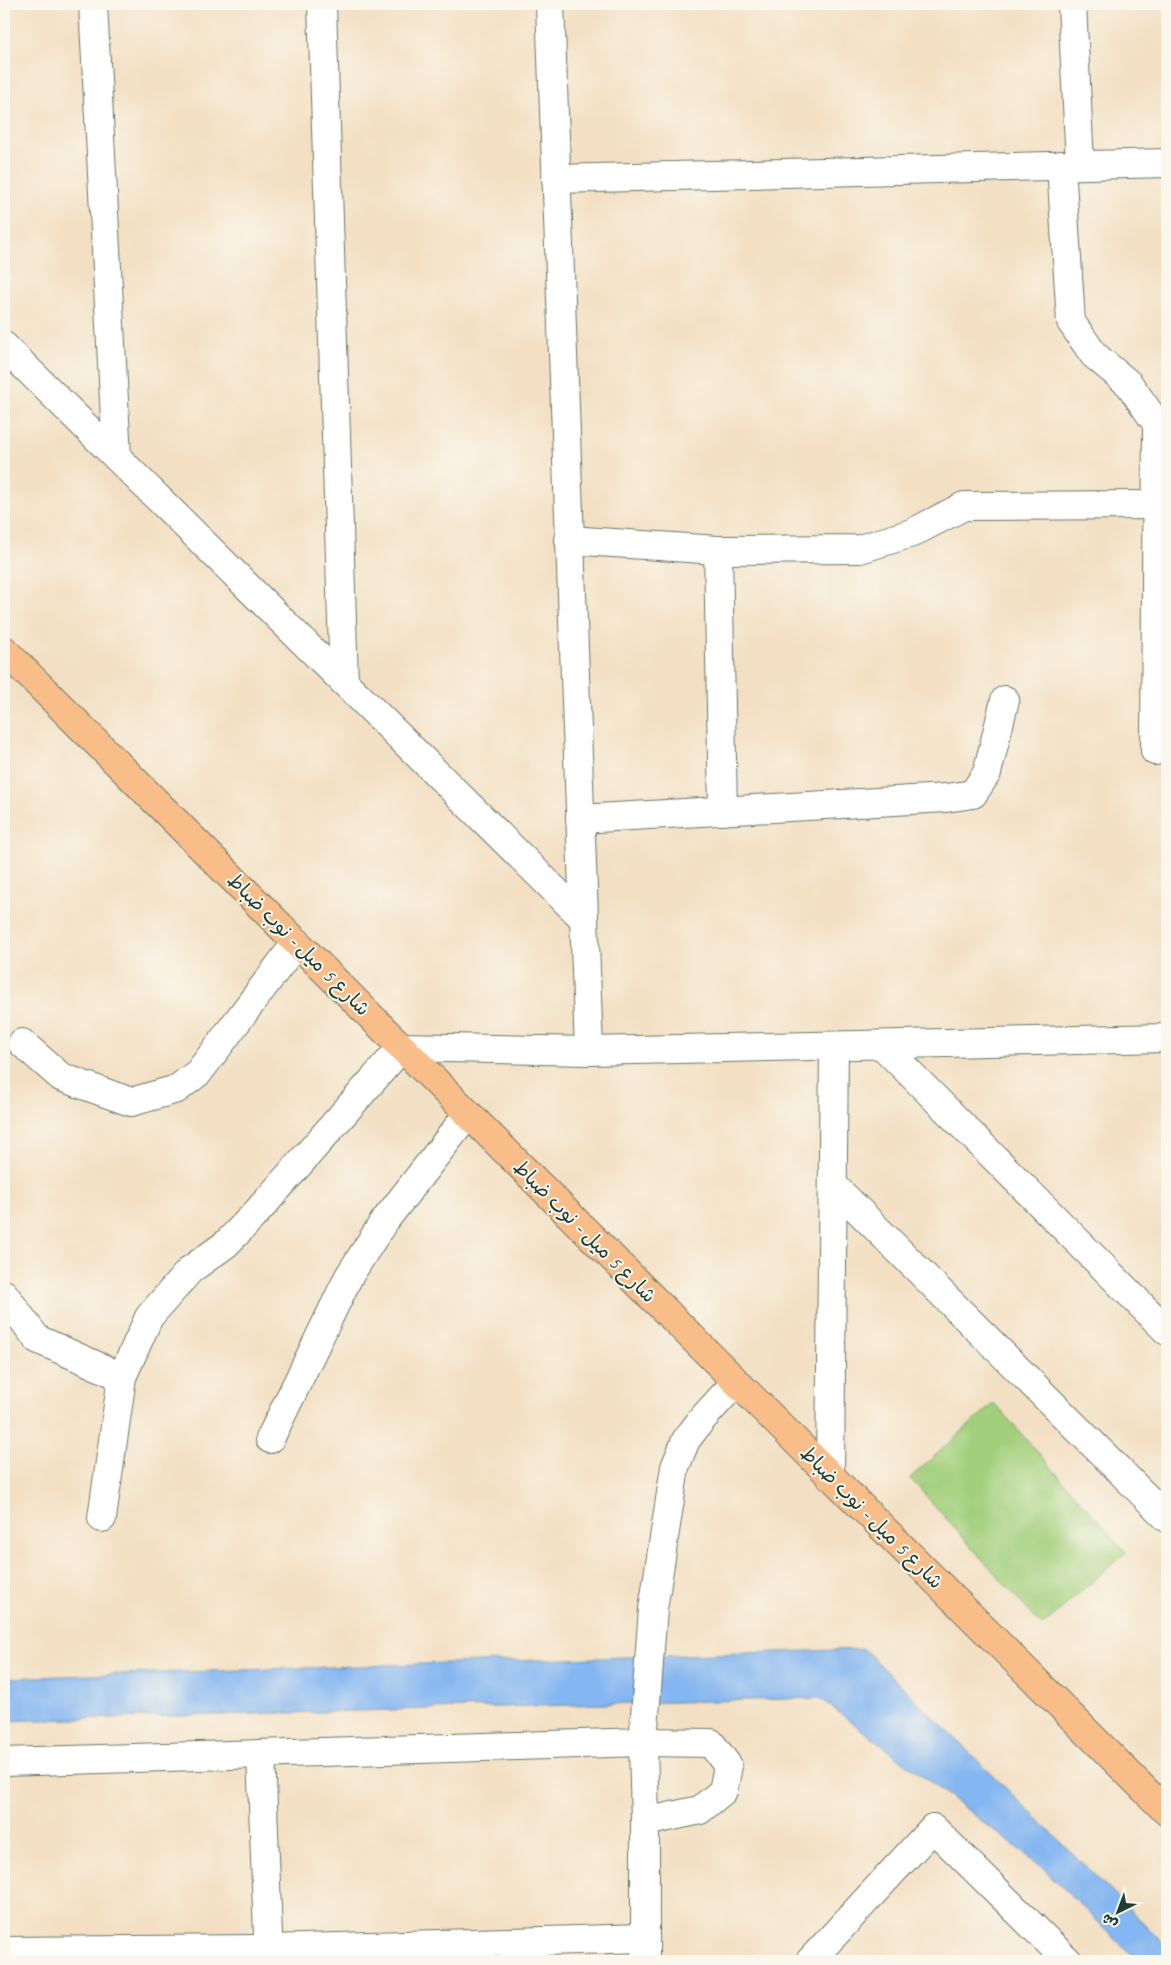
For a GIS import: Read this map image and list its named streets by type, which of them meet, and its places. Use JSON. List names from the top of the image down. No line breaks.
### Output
{"streets":{"main road":["شارع 5 ميل - نوب ضباط"]},"north":"bottom left"}
